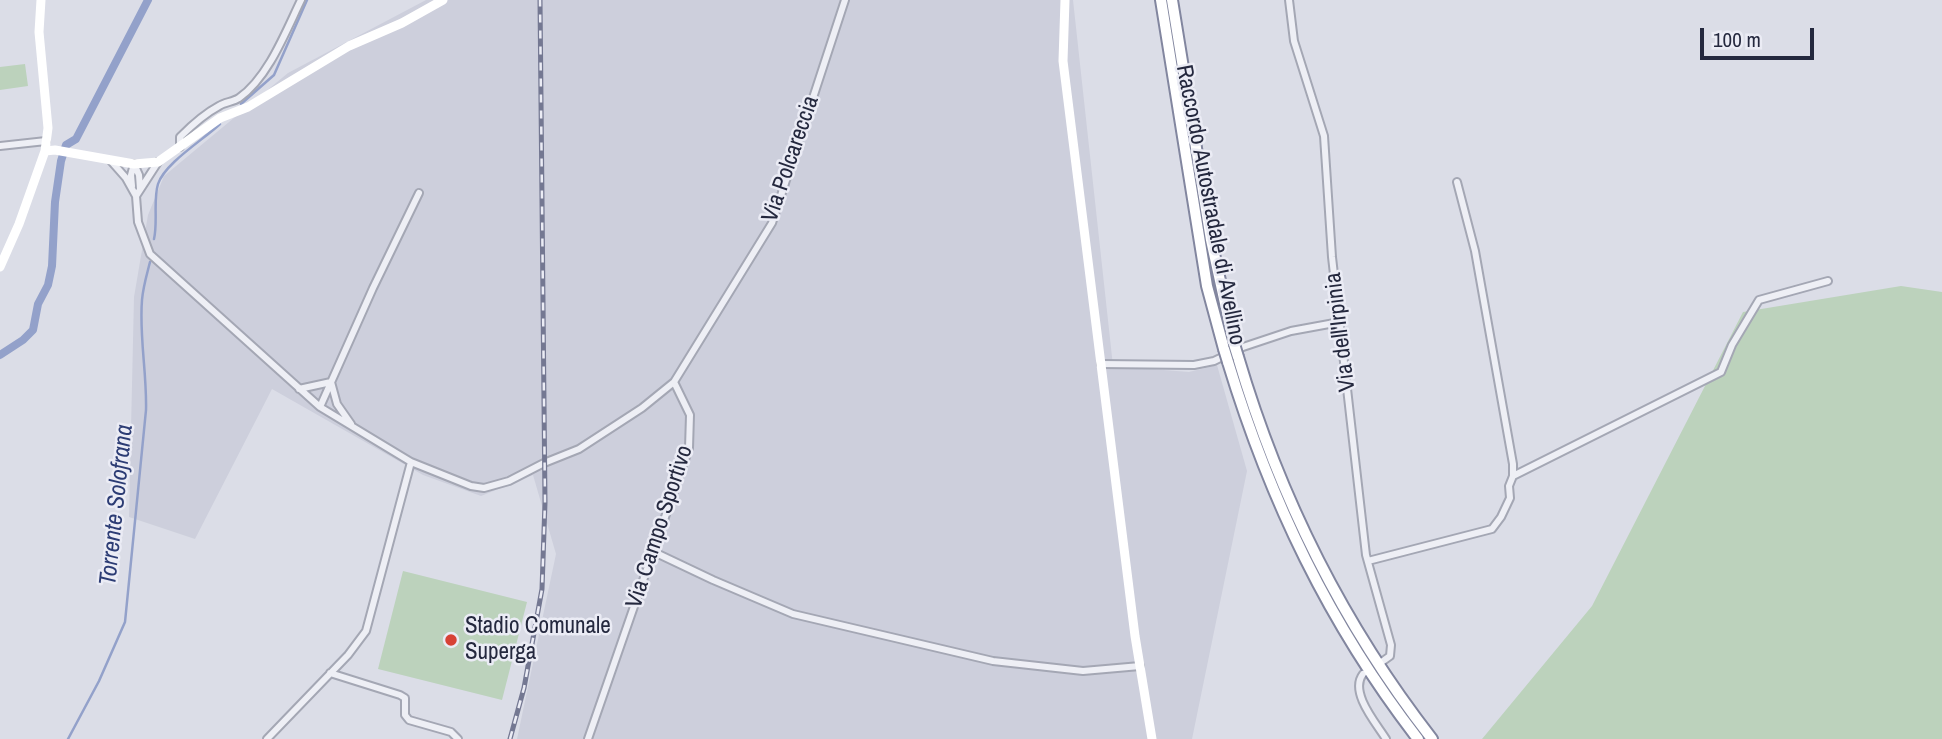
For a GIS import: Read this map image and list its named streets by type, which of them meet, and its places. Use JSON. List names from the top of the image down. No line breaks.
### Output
{"streets":{"highway":["Raccordo Autostradale di Avellino"],"street":["Via Polcareccia","Via dell'Irpinia","Via Campo Sportivo"]},"crossings":[["Via Polcareccia","Via Campo Sportivo"]],"water":["Torrente Solofrana"],"places":["Stadio Comunale Superga"],"scale_bar":"100 m"}
